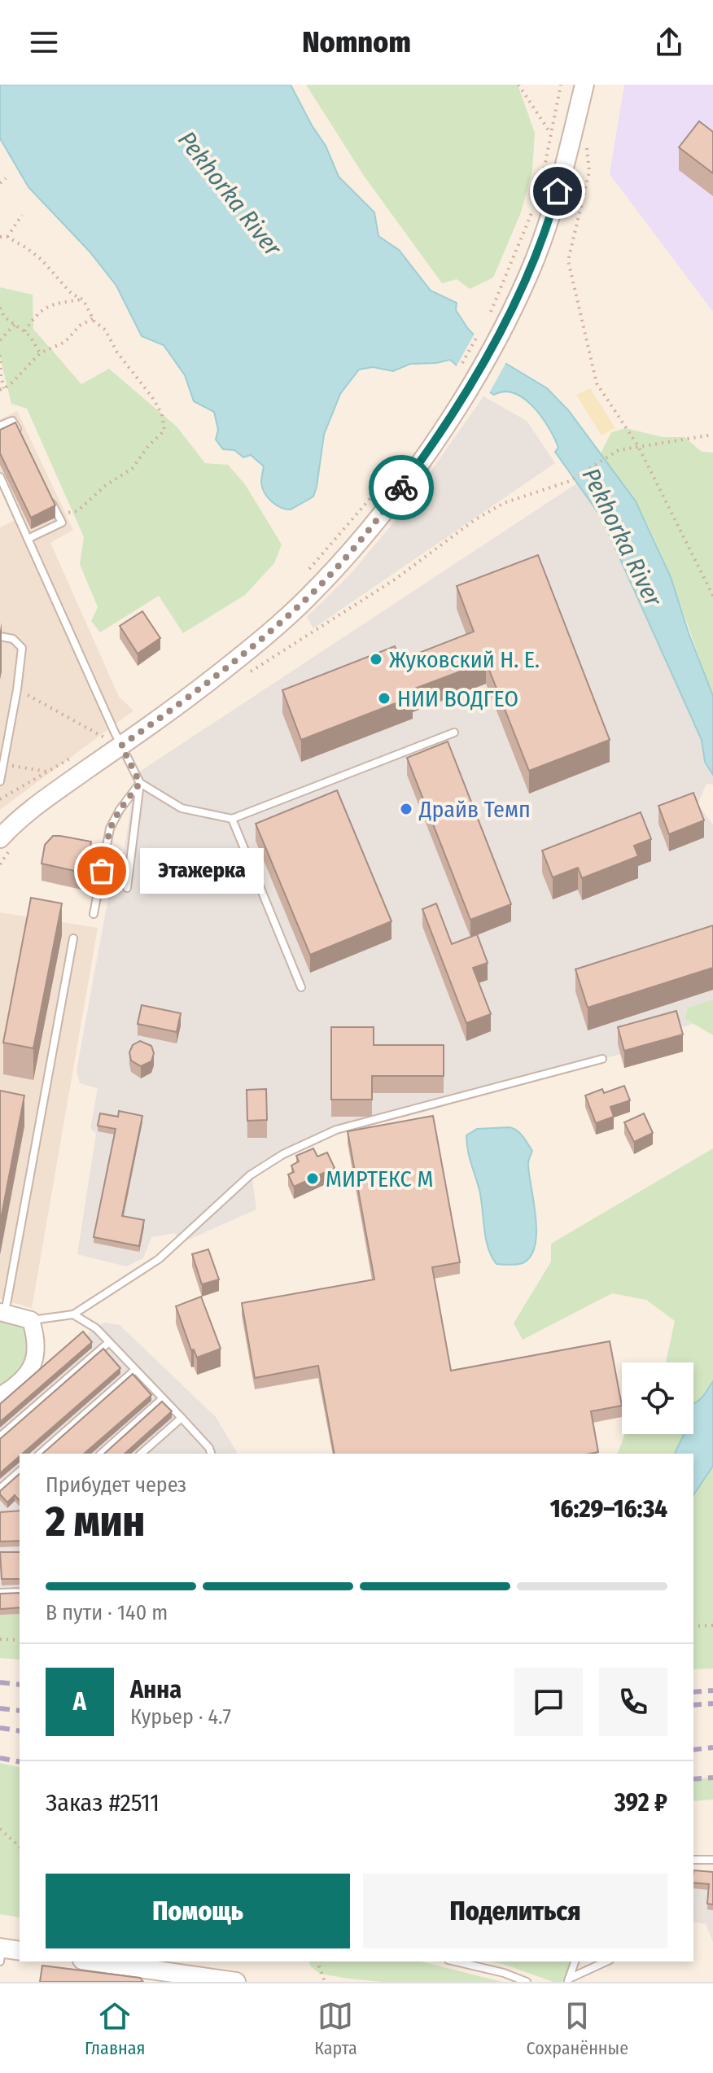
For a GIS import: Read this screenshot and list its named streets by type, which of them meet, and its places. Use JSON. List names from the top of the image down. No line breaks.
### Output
{"water":["Pekhorka River"],"places":["Жуковский Н. Е.","НИИ ВОДГЕО","Драйв Темп","Этажерка","МИРТЕКС М"],"page":{"header":"Nomnom","bubble":"Этажерка","heading":["2 мин","Прибудет через","16:29–16:34"],"panel":["Анна","Курьер · 4.7","Заказ #2511","392 ₽"],"bar":"В пути · 140 m","round":"А","buttons":["Помощь","Поделиться"],"tabs":["Главная","Карта","Сохранённые"]}}
